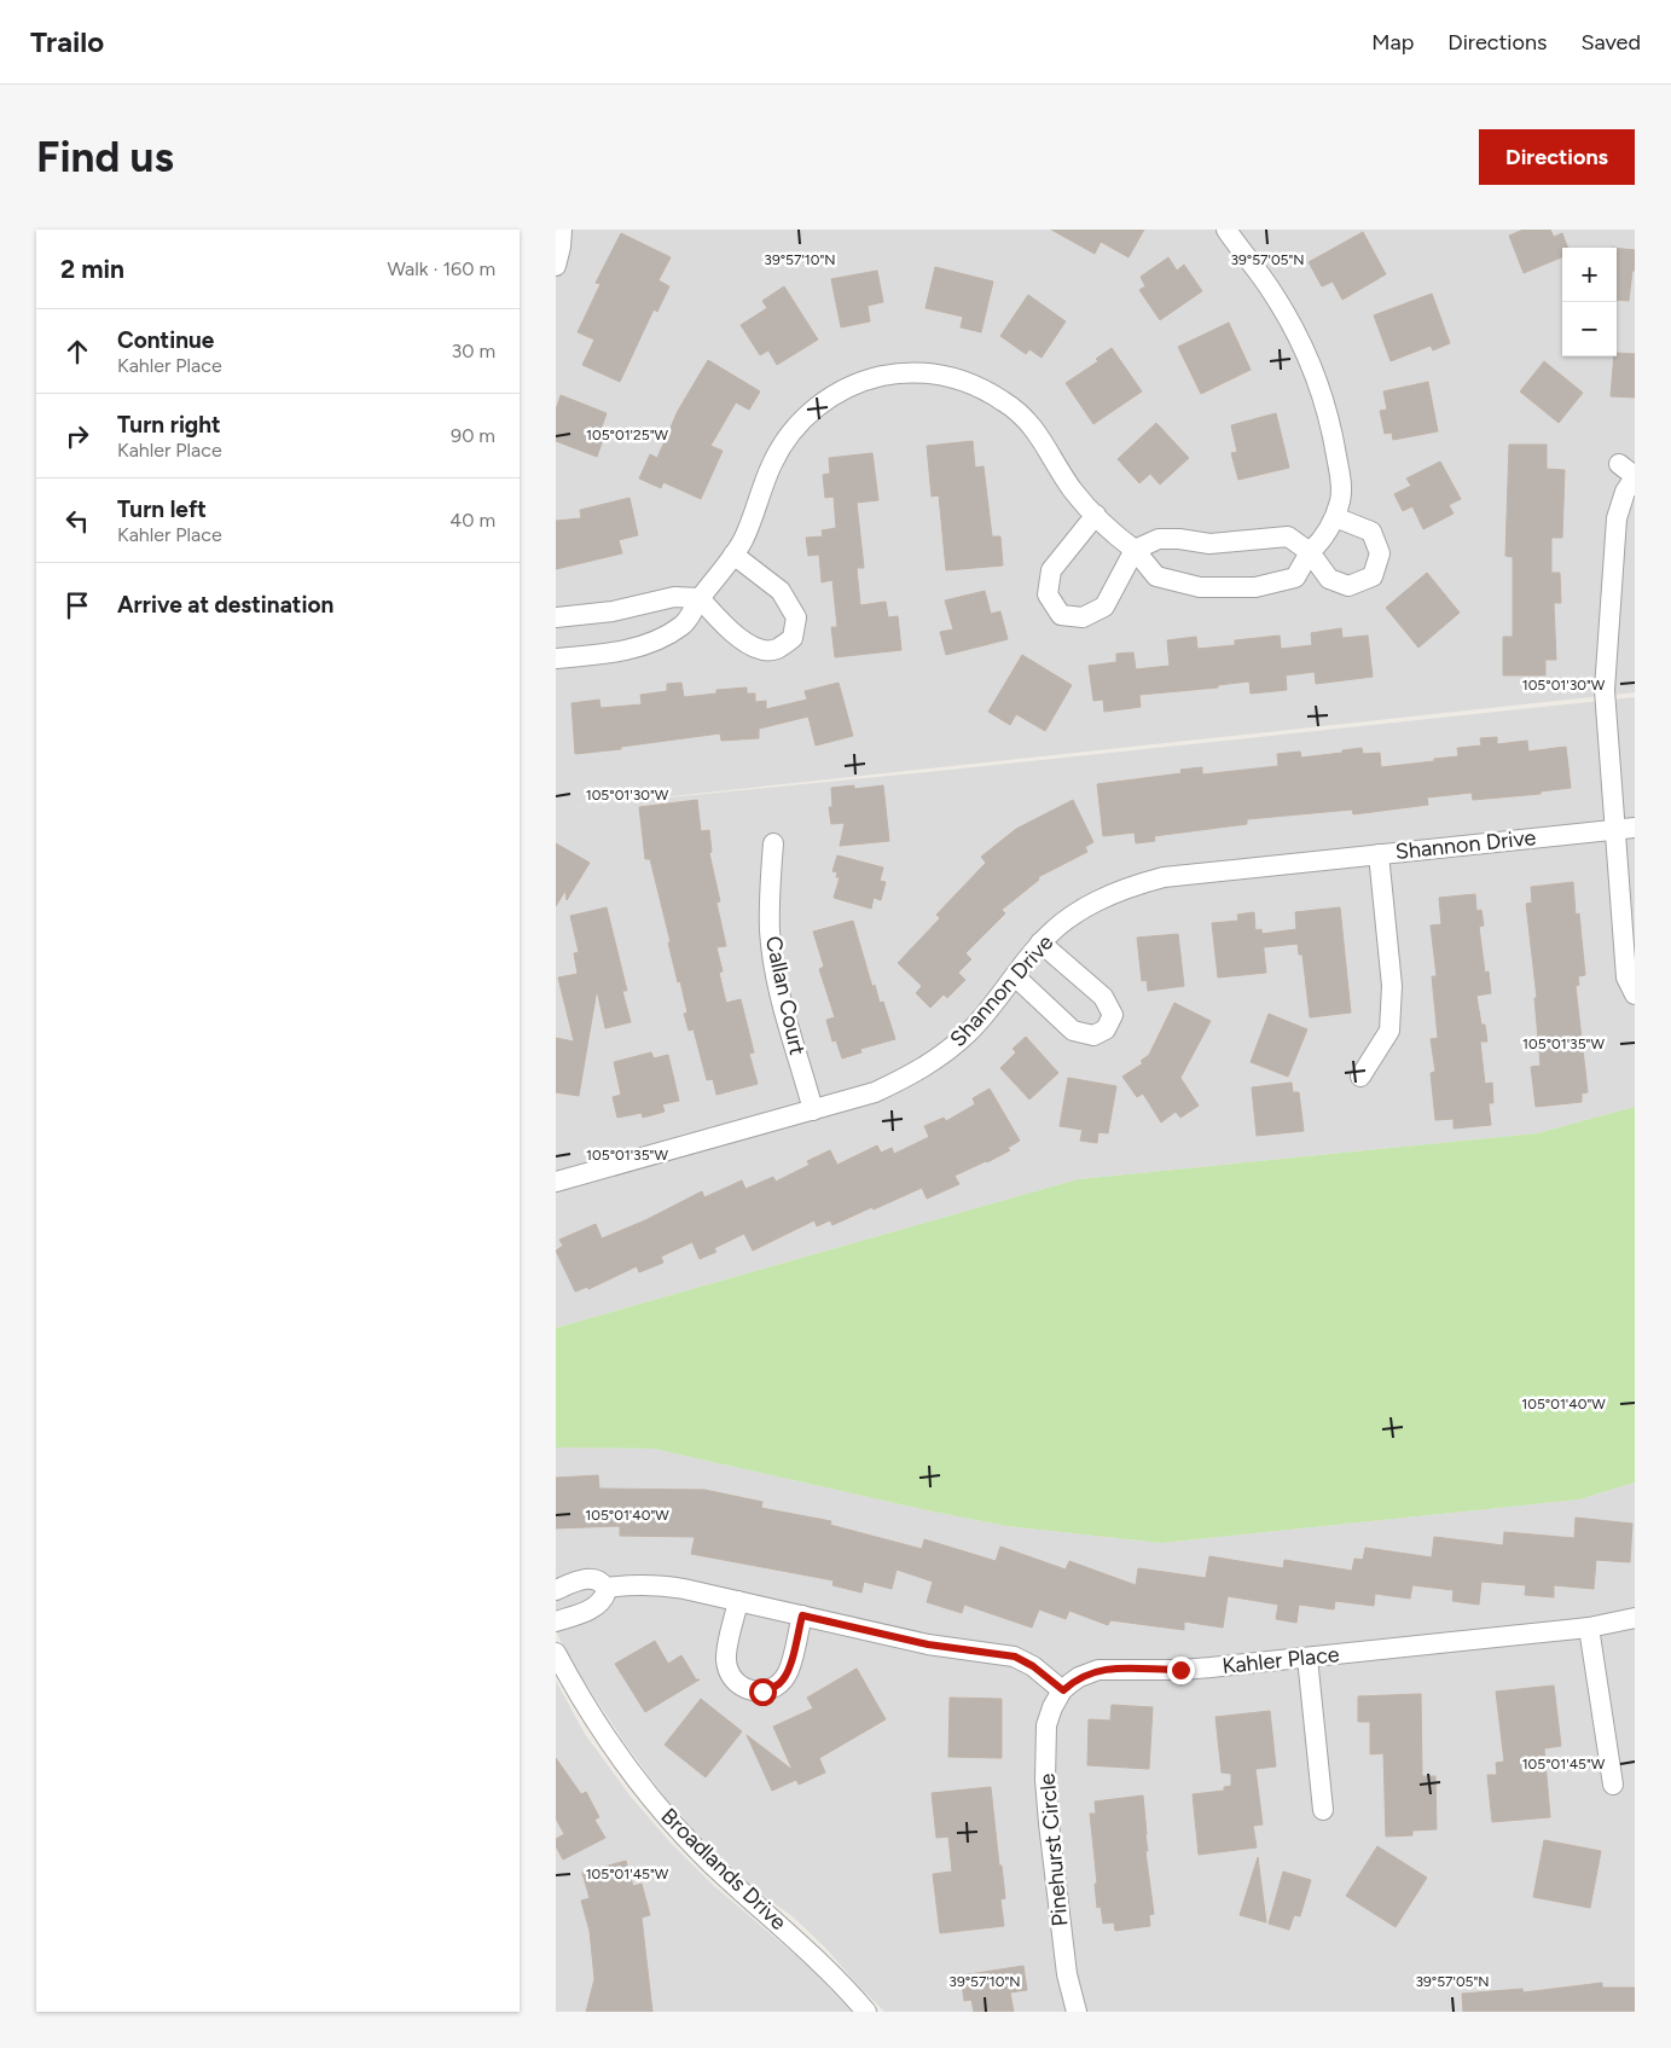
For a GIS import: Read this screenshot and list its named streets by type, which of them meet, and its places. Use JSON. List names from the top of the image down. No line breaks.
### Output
{"streets":{"street":["Shannon Drive","Callan Court","Kahler Place","Pinehurst Circle","Broadlands Drive"]},"crossings":[["Shannon Drive","Callan Court"],["Kahler Place","Pinehurst Circle"]],"page":{"header":"Trailo","nav":["Map","Directions","Saved"],"buttons":"Directions","title":"Find us","heading":["2 min","Walk · 160 m"],"map_buttons":["+","−"],"list":[["Continue","Kahler Place","30 m"],["Turn right","Kahler Place","90 m"],["Turn left","Kahler Place","40 m"],"Arrive at destination"]},"coordinates":["39°57'10\"N","39°57'05\"N","105°01'25\"W","105°01'30\"W","105°01'35\"W","105°01'40\"W","105°01'45\"W"]}
